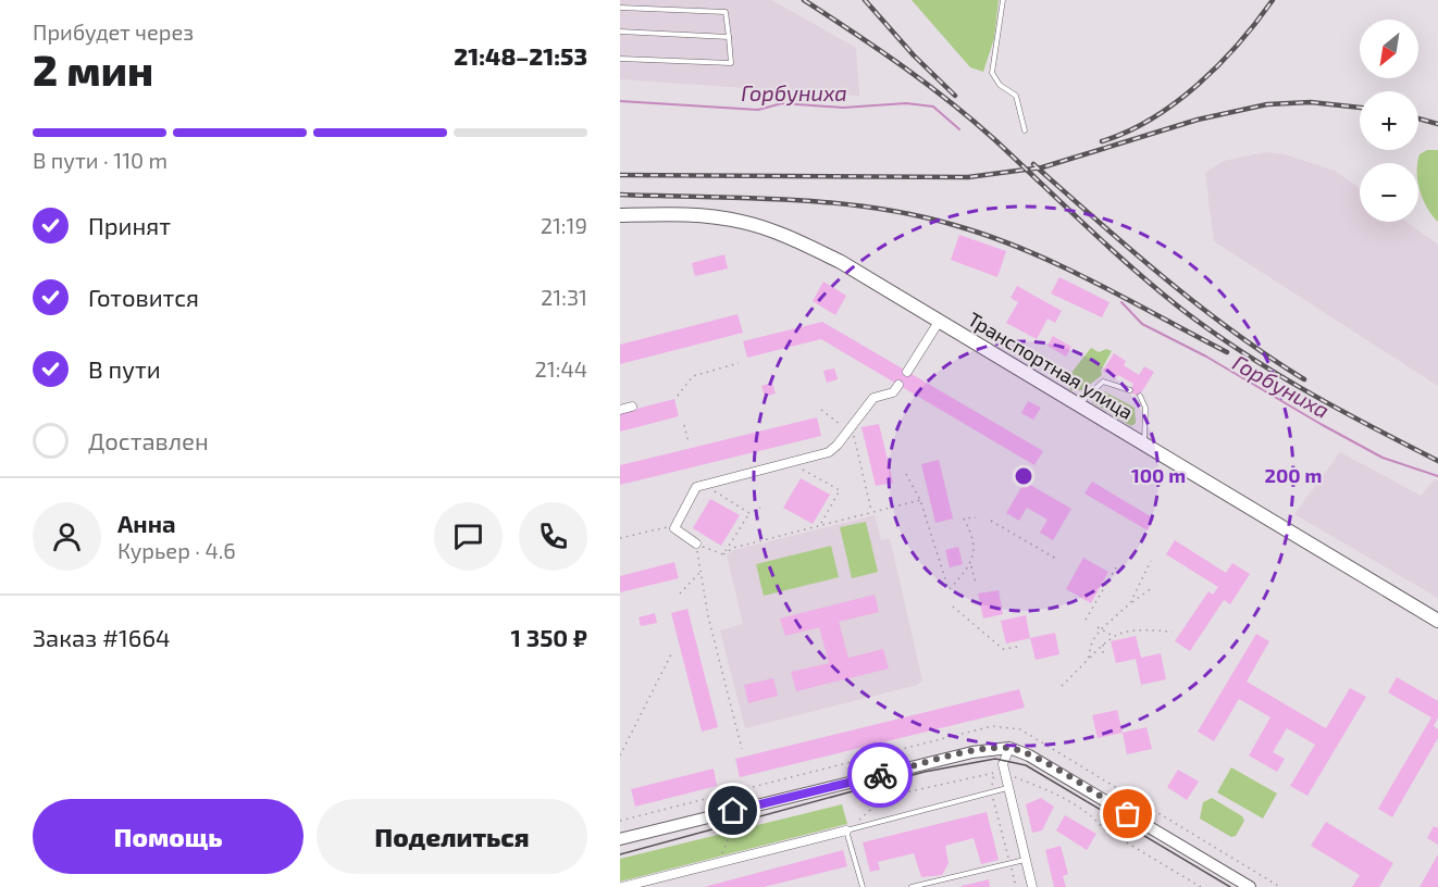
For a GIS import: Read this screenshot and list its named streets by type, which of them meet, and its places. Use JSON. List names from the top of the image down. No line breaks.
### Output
{"streets":{"main road":["Транспортная улица"]},"water":["Горбуниха"],"north":"bottom left","page":{"heading":["2 мин","Прибудет через","21:48–21:53"],"panel":["Анна","Курьер · 4.6","Заказ #1664","1 350 ₽"],"map_buttons":["+","−"],"bar":"В пути · 110 m","list":[["Принят","21:19"],["Готовится","21:31"],["В пути","21:44"],"Доставлен"],"buttons":["Помощь","Поделиться"]},"rings":["100 m","200 m"]}
